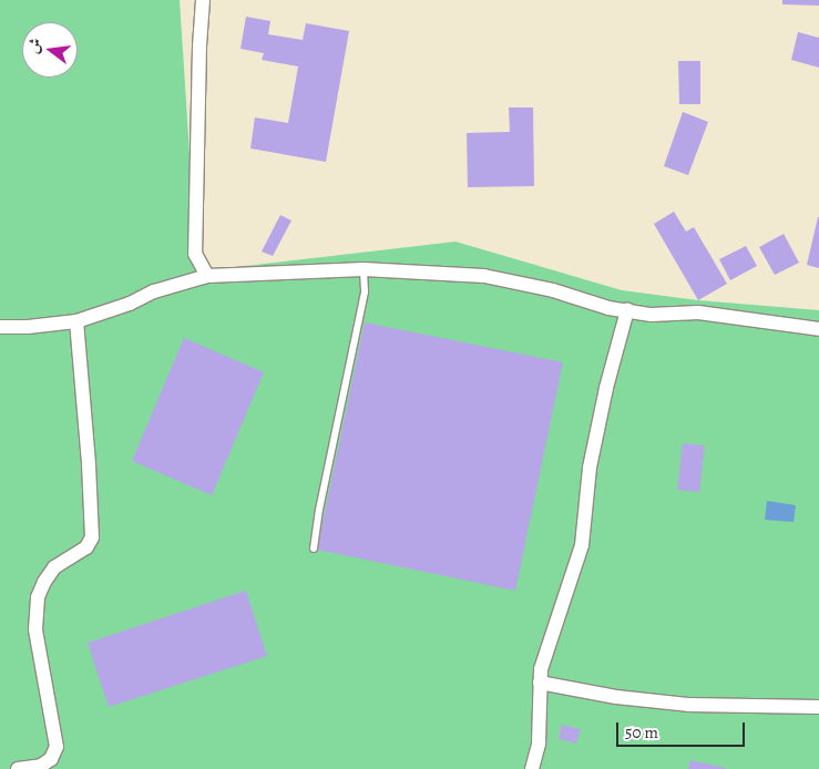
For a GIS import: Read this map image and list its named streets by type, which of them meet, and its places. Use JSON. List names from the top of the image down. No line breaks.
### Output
{"scale_bar":"50 m","north":"left"}
